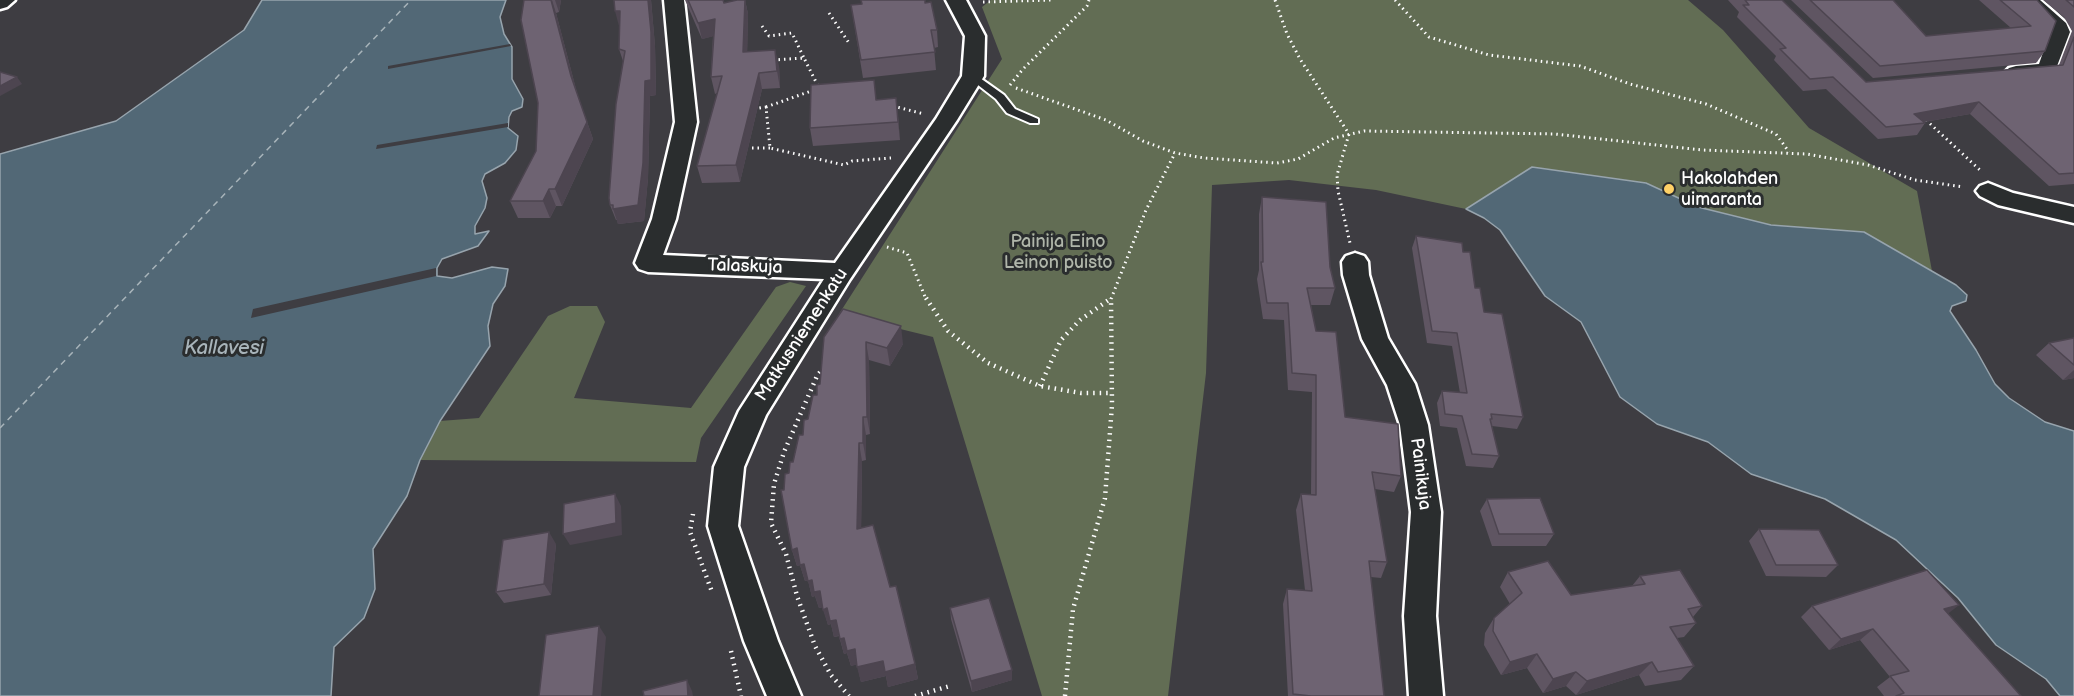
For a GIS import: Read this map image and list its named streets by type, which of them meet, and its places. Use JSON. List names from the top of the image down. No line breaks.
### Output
{"streets":{"street":["Talaskuja","Matkusniemenkatu","Painikuja"]},"crossings":[["Talaskuja","Matkusniemenkatu"]],"water":["Kallavesi"],"parks":["Painija Eino Leinon puisto"],"places":["Hakolahden uimaranta"]}
